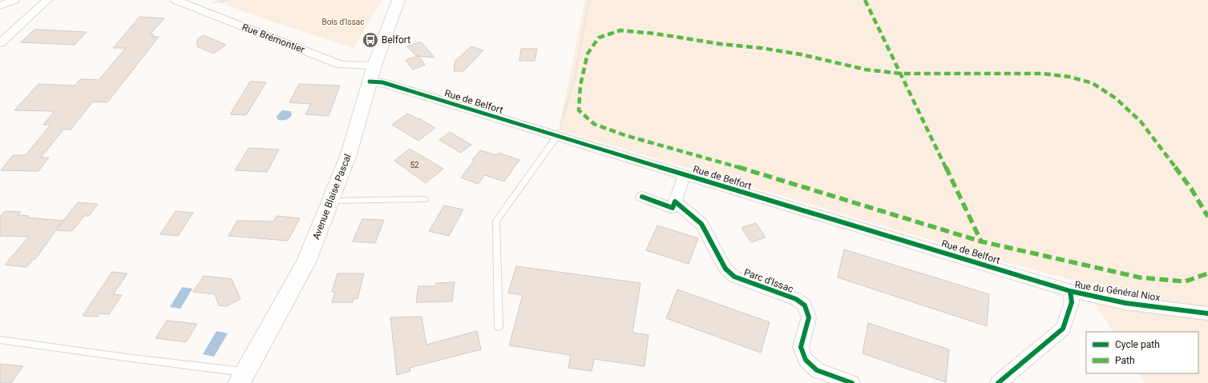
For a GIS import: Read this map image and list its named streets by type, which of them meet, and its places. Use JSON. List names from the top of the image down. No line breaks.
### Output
{"streets":{"main road":["Avenue Blaise Pascal"],"street":["Rue Brémontier","Rue de Belfort","Parc d'Issac","Rue du Général Niox"]},"crossings":[["Rue Brémontier","Rue de Belfort"],["Rue Brémontier","Avenue Blaise Pascal"],["Rue de Belfort","Avenue Blaise Pascal"],["Rue de Belfort","Rue du Général Niox"]],"parks":["Bois d'Issac"],"places":{"bus stop":["Belfort"]},"house_numbers":["52"],"legend":["Cycle path","Path"]}
